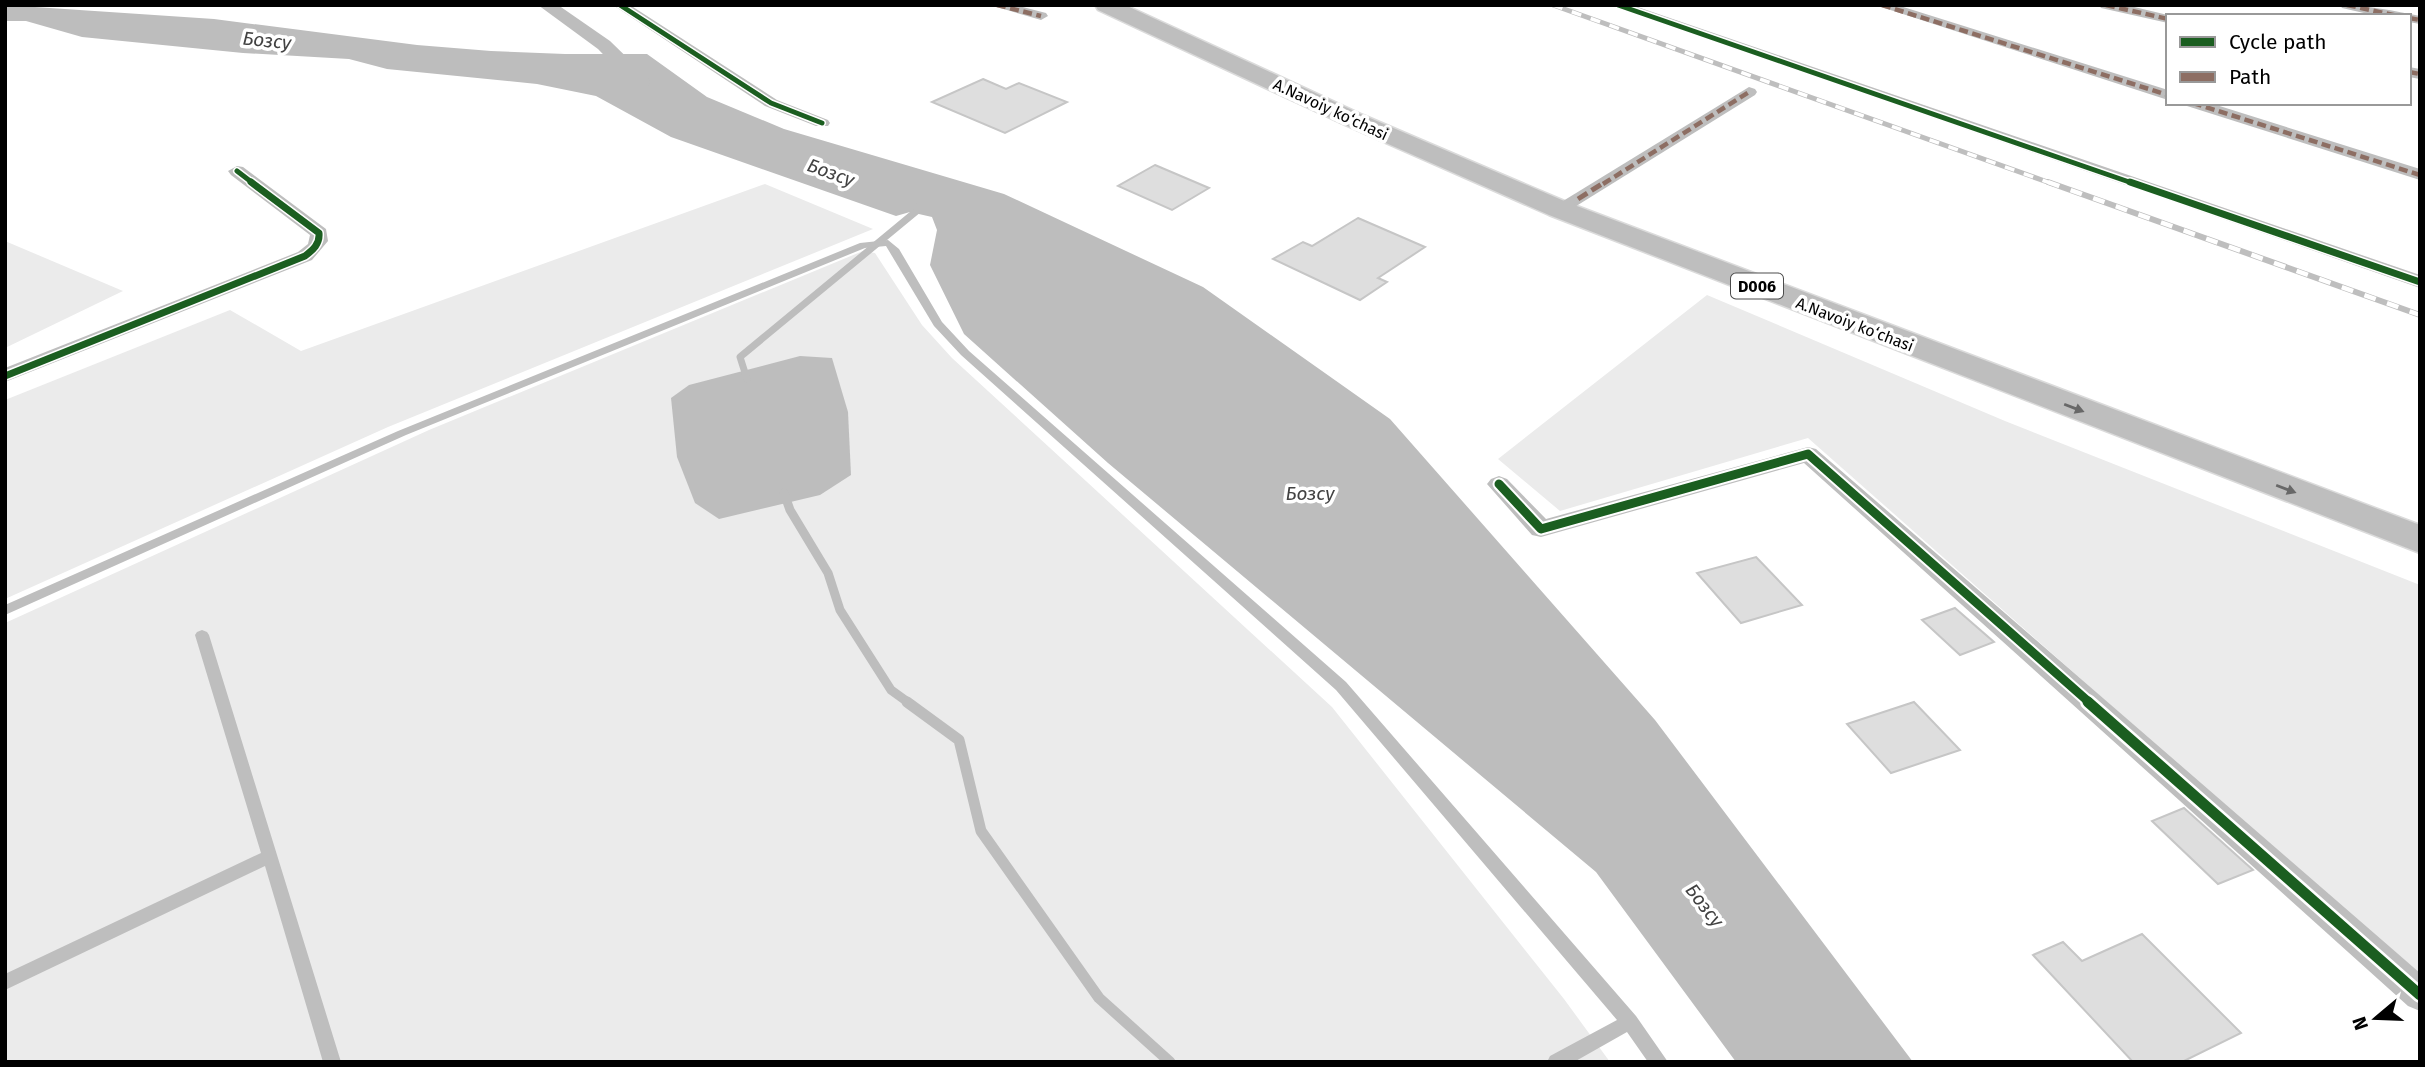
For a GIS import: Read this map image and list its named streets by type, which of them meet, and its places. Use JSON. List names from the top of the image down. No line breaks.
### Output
{"streets":{"main road":["A.Navoiy ko‘chasi","D006"]},"crossings":[["A.Navoiy ko‘chasi","D006"]],"water":["Бозсу"],"legend":["Cycle path","Path"],"north":"left"}
